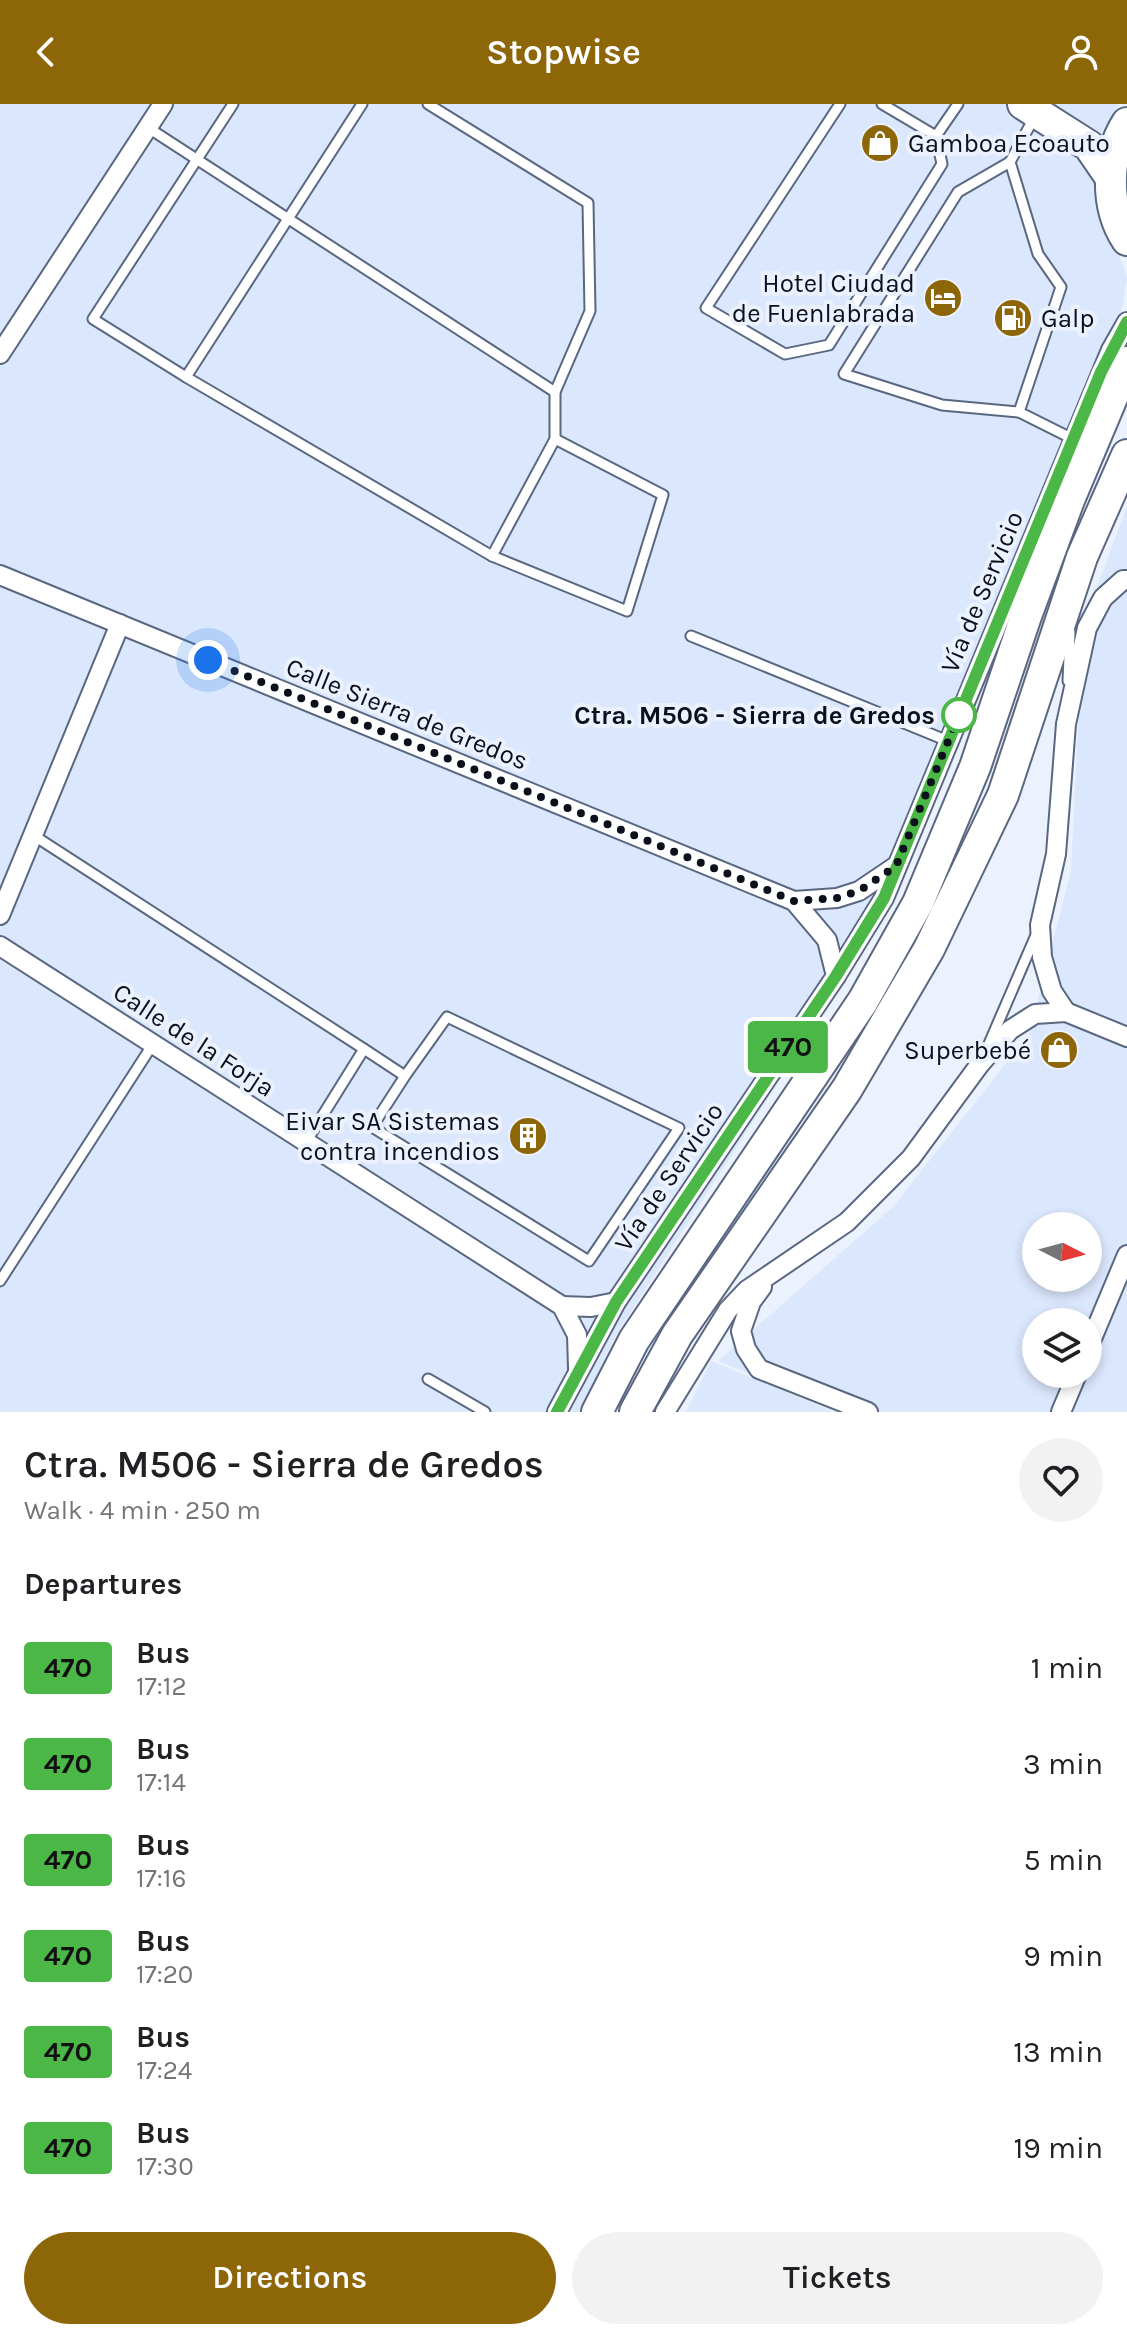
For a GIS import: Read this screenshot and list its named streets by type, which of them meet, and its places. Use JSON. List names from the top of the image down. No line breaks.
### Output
{"streets":{"street":["Vía de Servicio","Calle Sierra de Gredos","Calle de la Forja"]},"crossings":[["Vía de Servicio","Calle Sierra de Gredos"]],"places":{"shop":["Gamboa Ecoauto","Superbebé"],"hotel":["Hotel Ciudad de Fuenlabrada"],"fuel station":["Galp"],"other":["Ctra. M506 - Sierra de Gredos"],"building":["Eivar SA Sistemas contra incendios"]},"lines":["bus line 470"],"north":"right","page":{"header":"Stopwise","on_map":"470","heading":[["Ctra. M506 - Sierra de Gredos","Walk · 4 min · 250 m"],"Departures"],"list":[{"mark":"470","name":"Bus","note":"17:12","value":"1 min"},{"mark":"470","name":"Bus","note":"17:14","value":"3 min"},{"mark":"470","name":"Bus","note":"17:16","value":"5 min"},{"mark":"470","name":"Bus","note":"17:20","value":"9 min"},{"mark":"470","name":"Bus","note":"17:24","value":"13 min"},{"mark":"470","name":"Bus","note":"17:30","value":"19 min"}],"buttons":["Directions","Tickets"]}}
